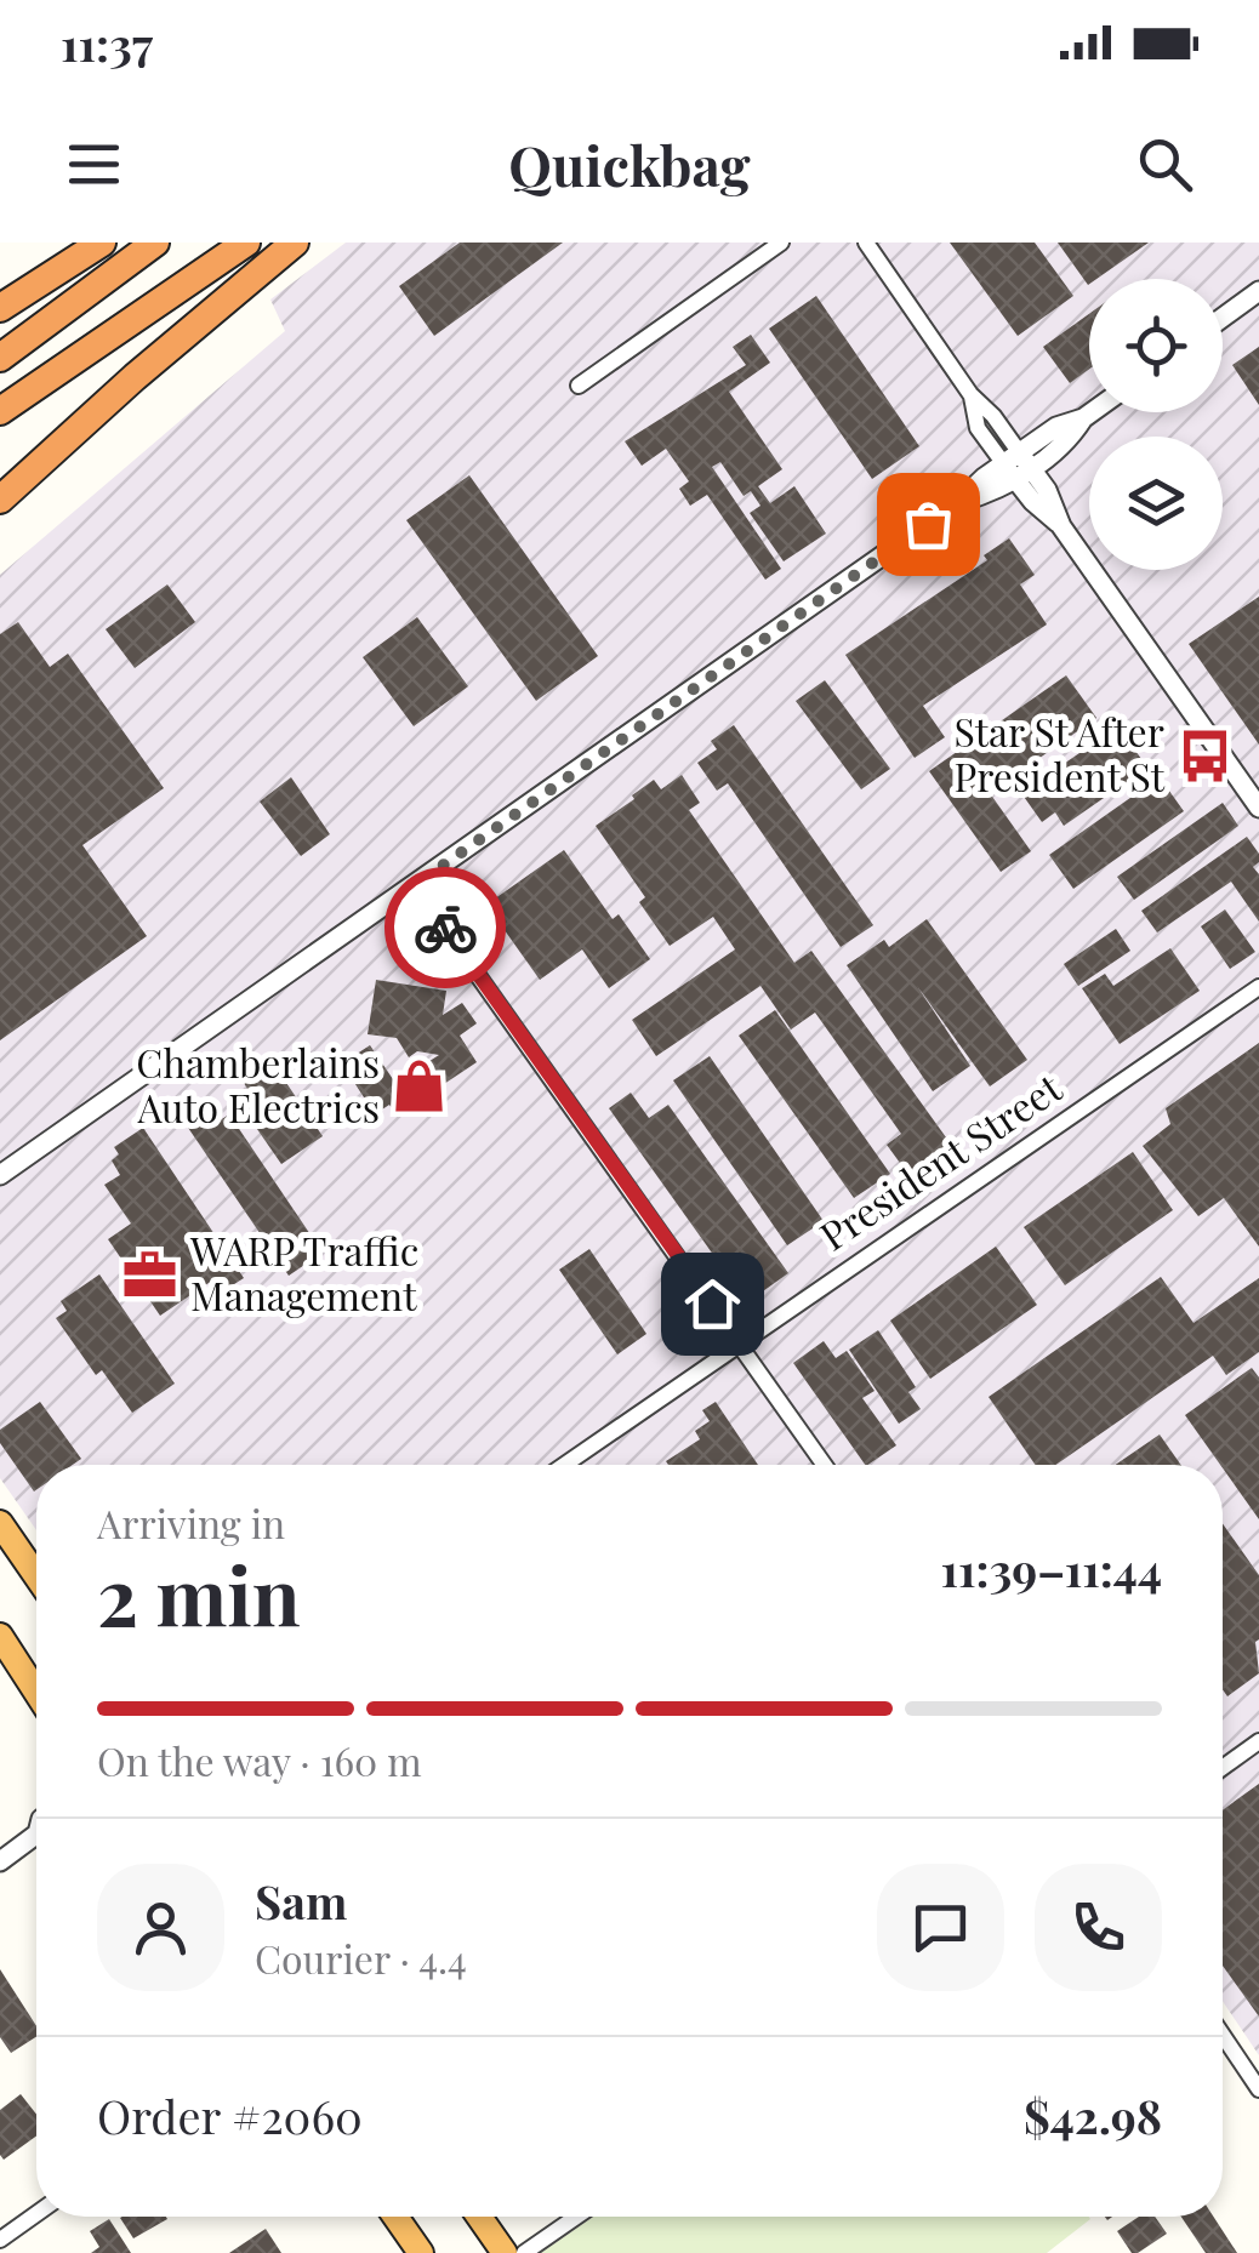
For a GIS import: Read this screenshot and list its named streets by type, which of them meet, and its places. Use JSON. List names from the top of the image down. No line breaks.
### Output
{"streets":{"street":["President Street"]},"places":{"bus stop":["Star St After President St"],"shop":["Chamberlains Auto Electrics"],"office":["WARP Traffic Management"]},"page":{"status":"11:37","header":"Quickbag","heading":["2 min","Arriving in","11:39–11:44"],"panel":["Sam","Courier · 4.4","Order #2060","$42.98"],"bar":"On the way · 160 m"}}
